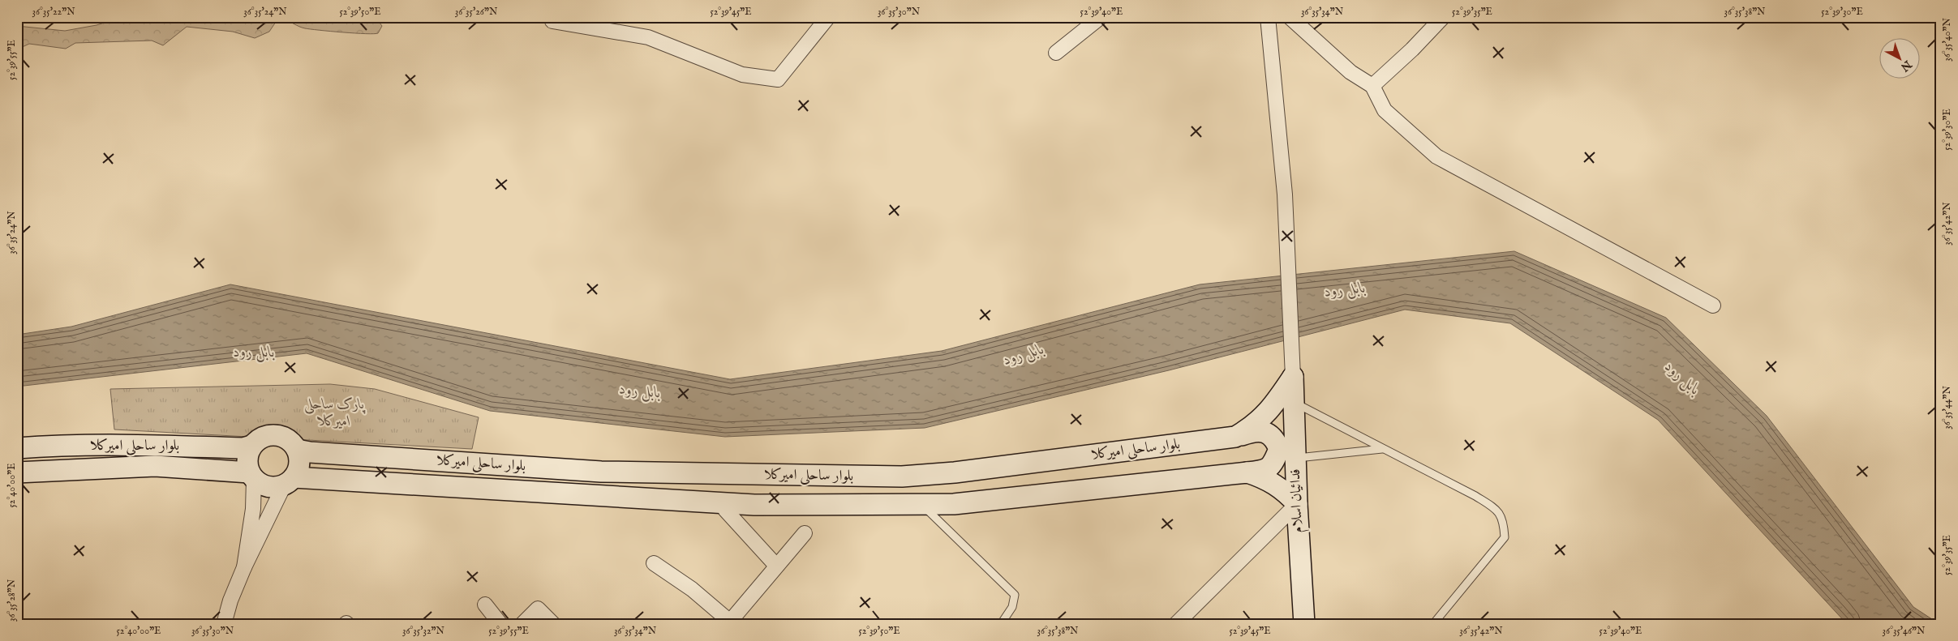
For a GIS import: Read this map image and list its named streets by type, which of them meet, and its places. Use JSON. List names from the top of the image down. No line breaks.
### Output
{"streets":{"main road":["بلوار ساحلی امیرکلا","فدائیان اسلام"]},"crossings":[["بلوار ساحلی امیرکلا","فدائیان اسلام"]],"water":["بابل رود"],"parks":["پارک ساحلی امیرکلا"],"north":"bottom right","coordinates":["36°35'22\"N","36°35'24\"N","52°39'50\"E","36°35'26\"N","52°39'45\"E","36°35'30\"N","52°39'40\"E","36°35'34\"N","52°39'35\"E","36°35'38\"N","52°39'30\"E","36°35'40\"N","52°39'55\"E","36°35'42\"N","36°35'44\"N","52°40'00\"E","36°35'28\"N","36°35'32\"N","36°35'46\"N"]}
